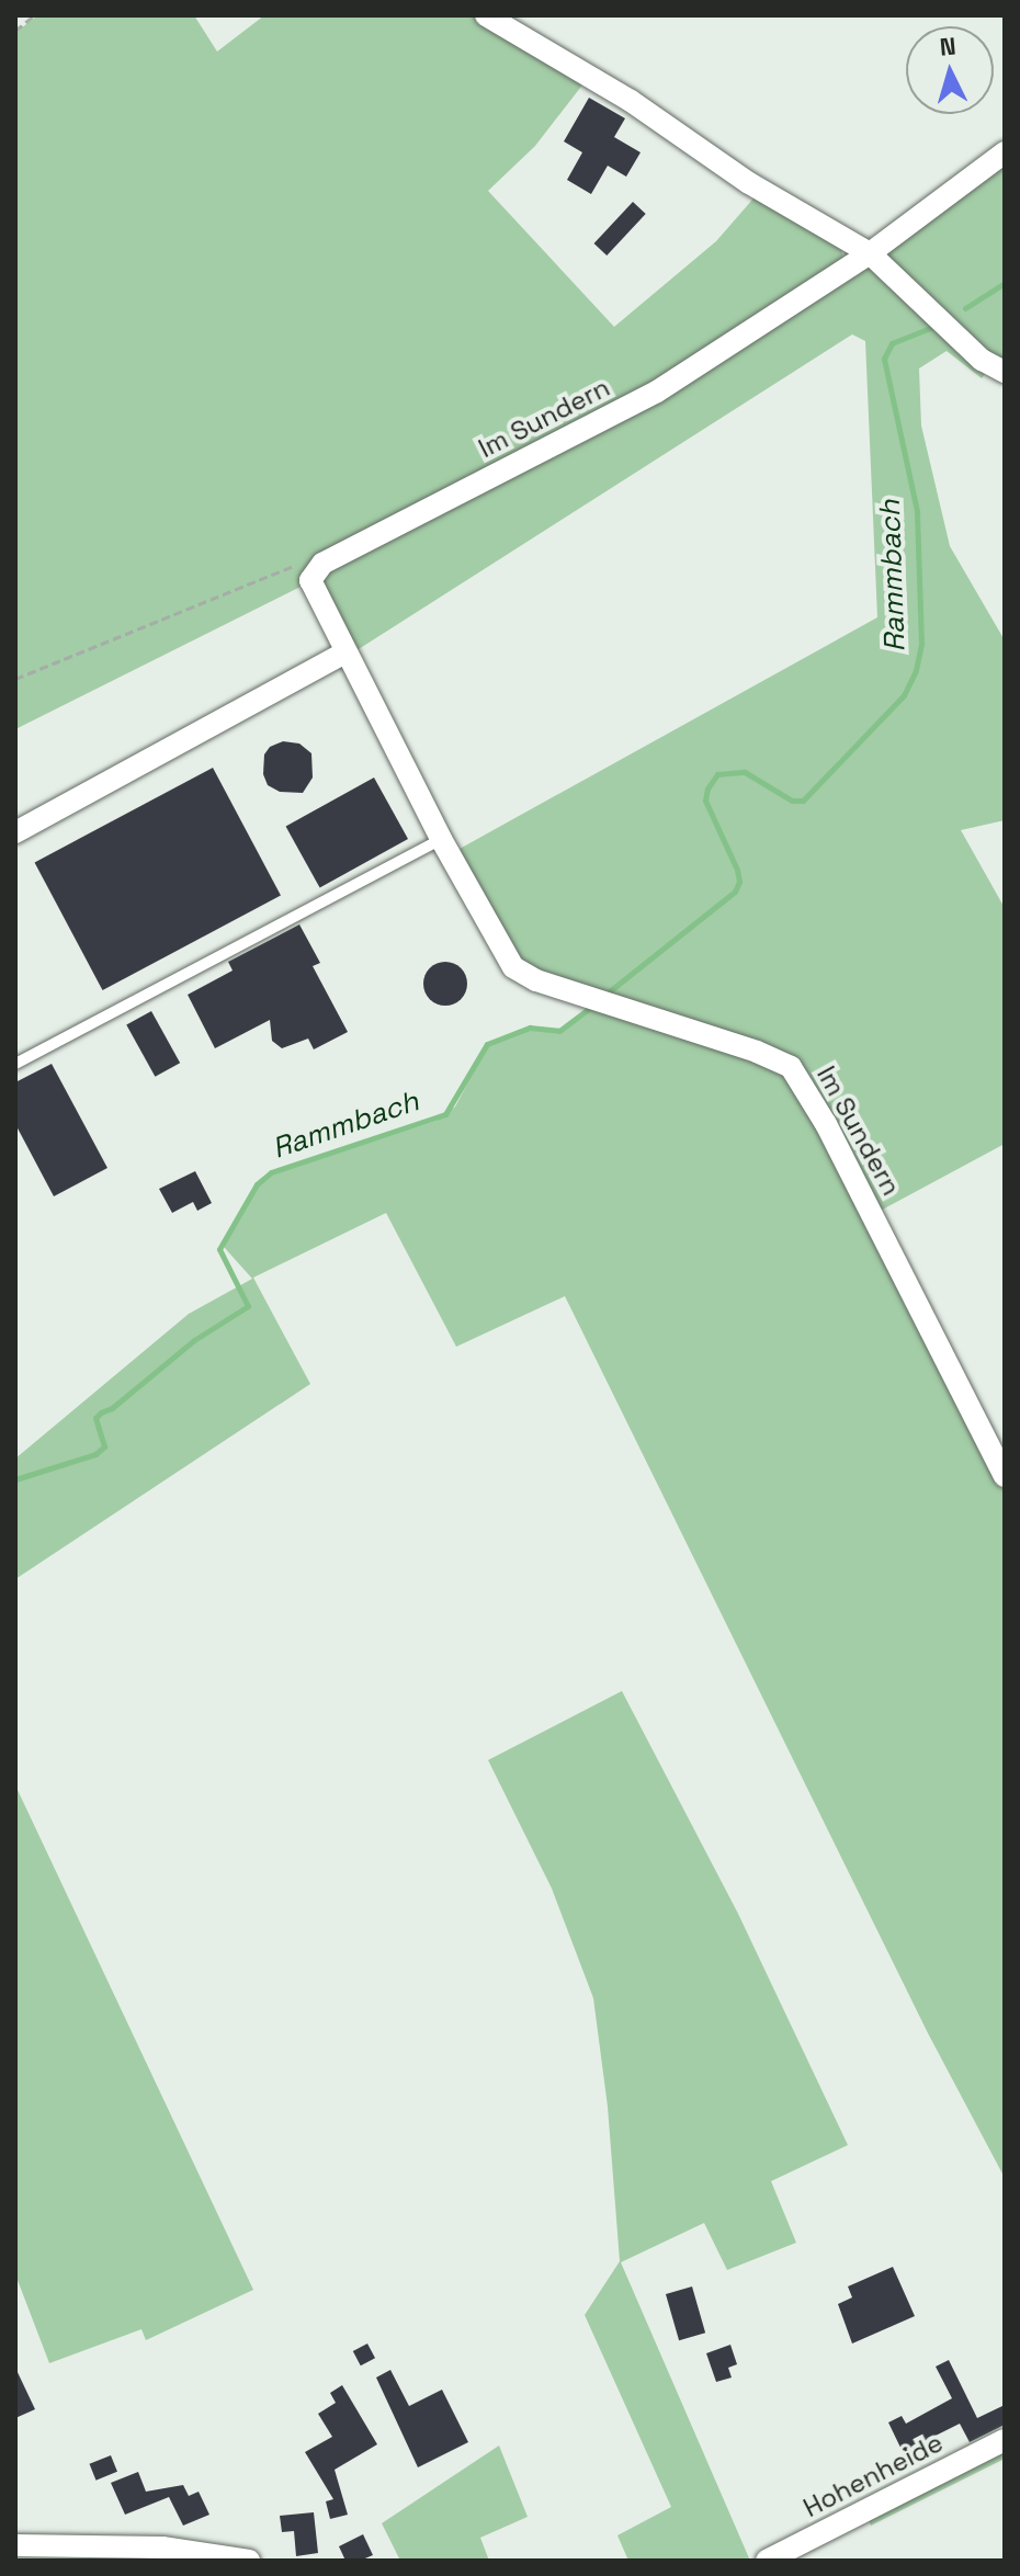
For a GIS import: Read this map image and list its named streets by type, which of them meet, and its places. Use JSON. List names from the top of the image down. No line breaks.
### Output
{"streets":{"street":["Im Sundern","Hohenheide"]},"water":["Rammbach"],"north":"top"}
